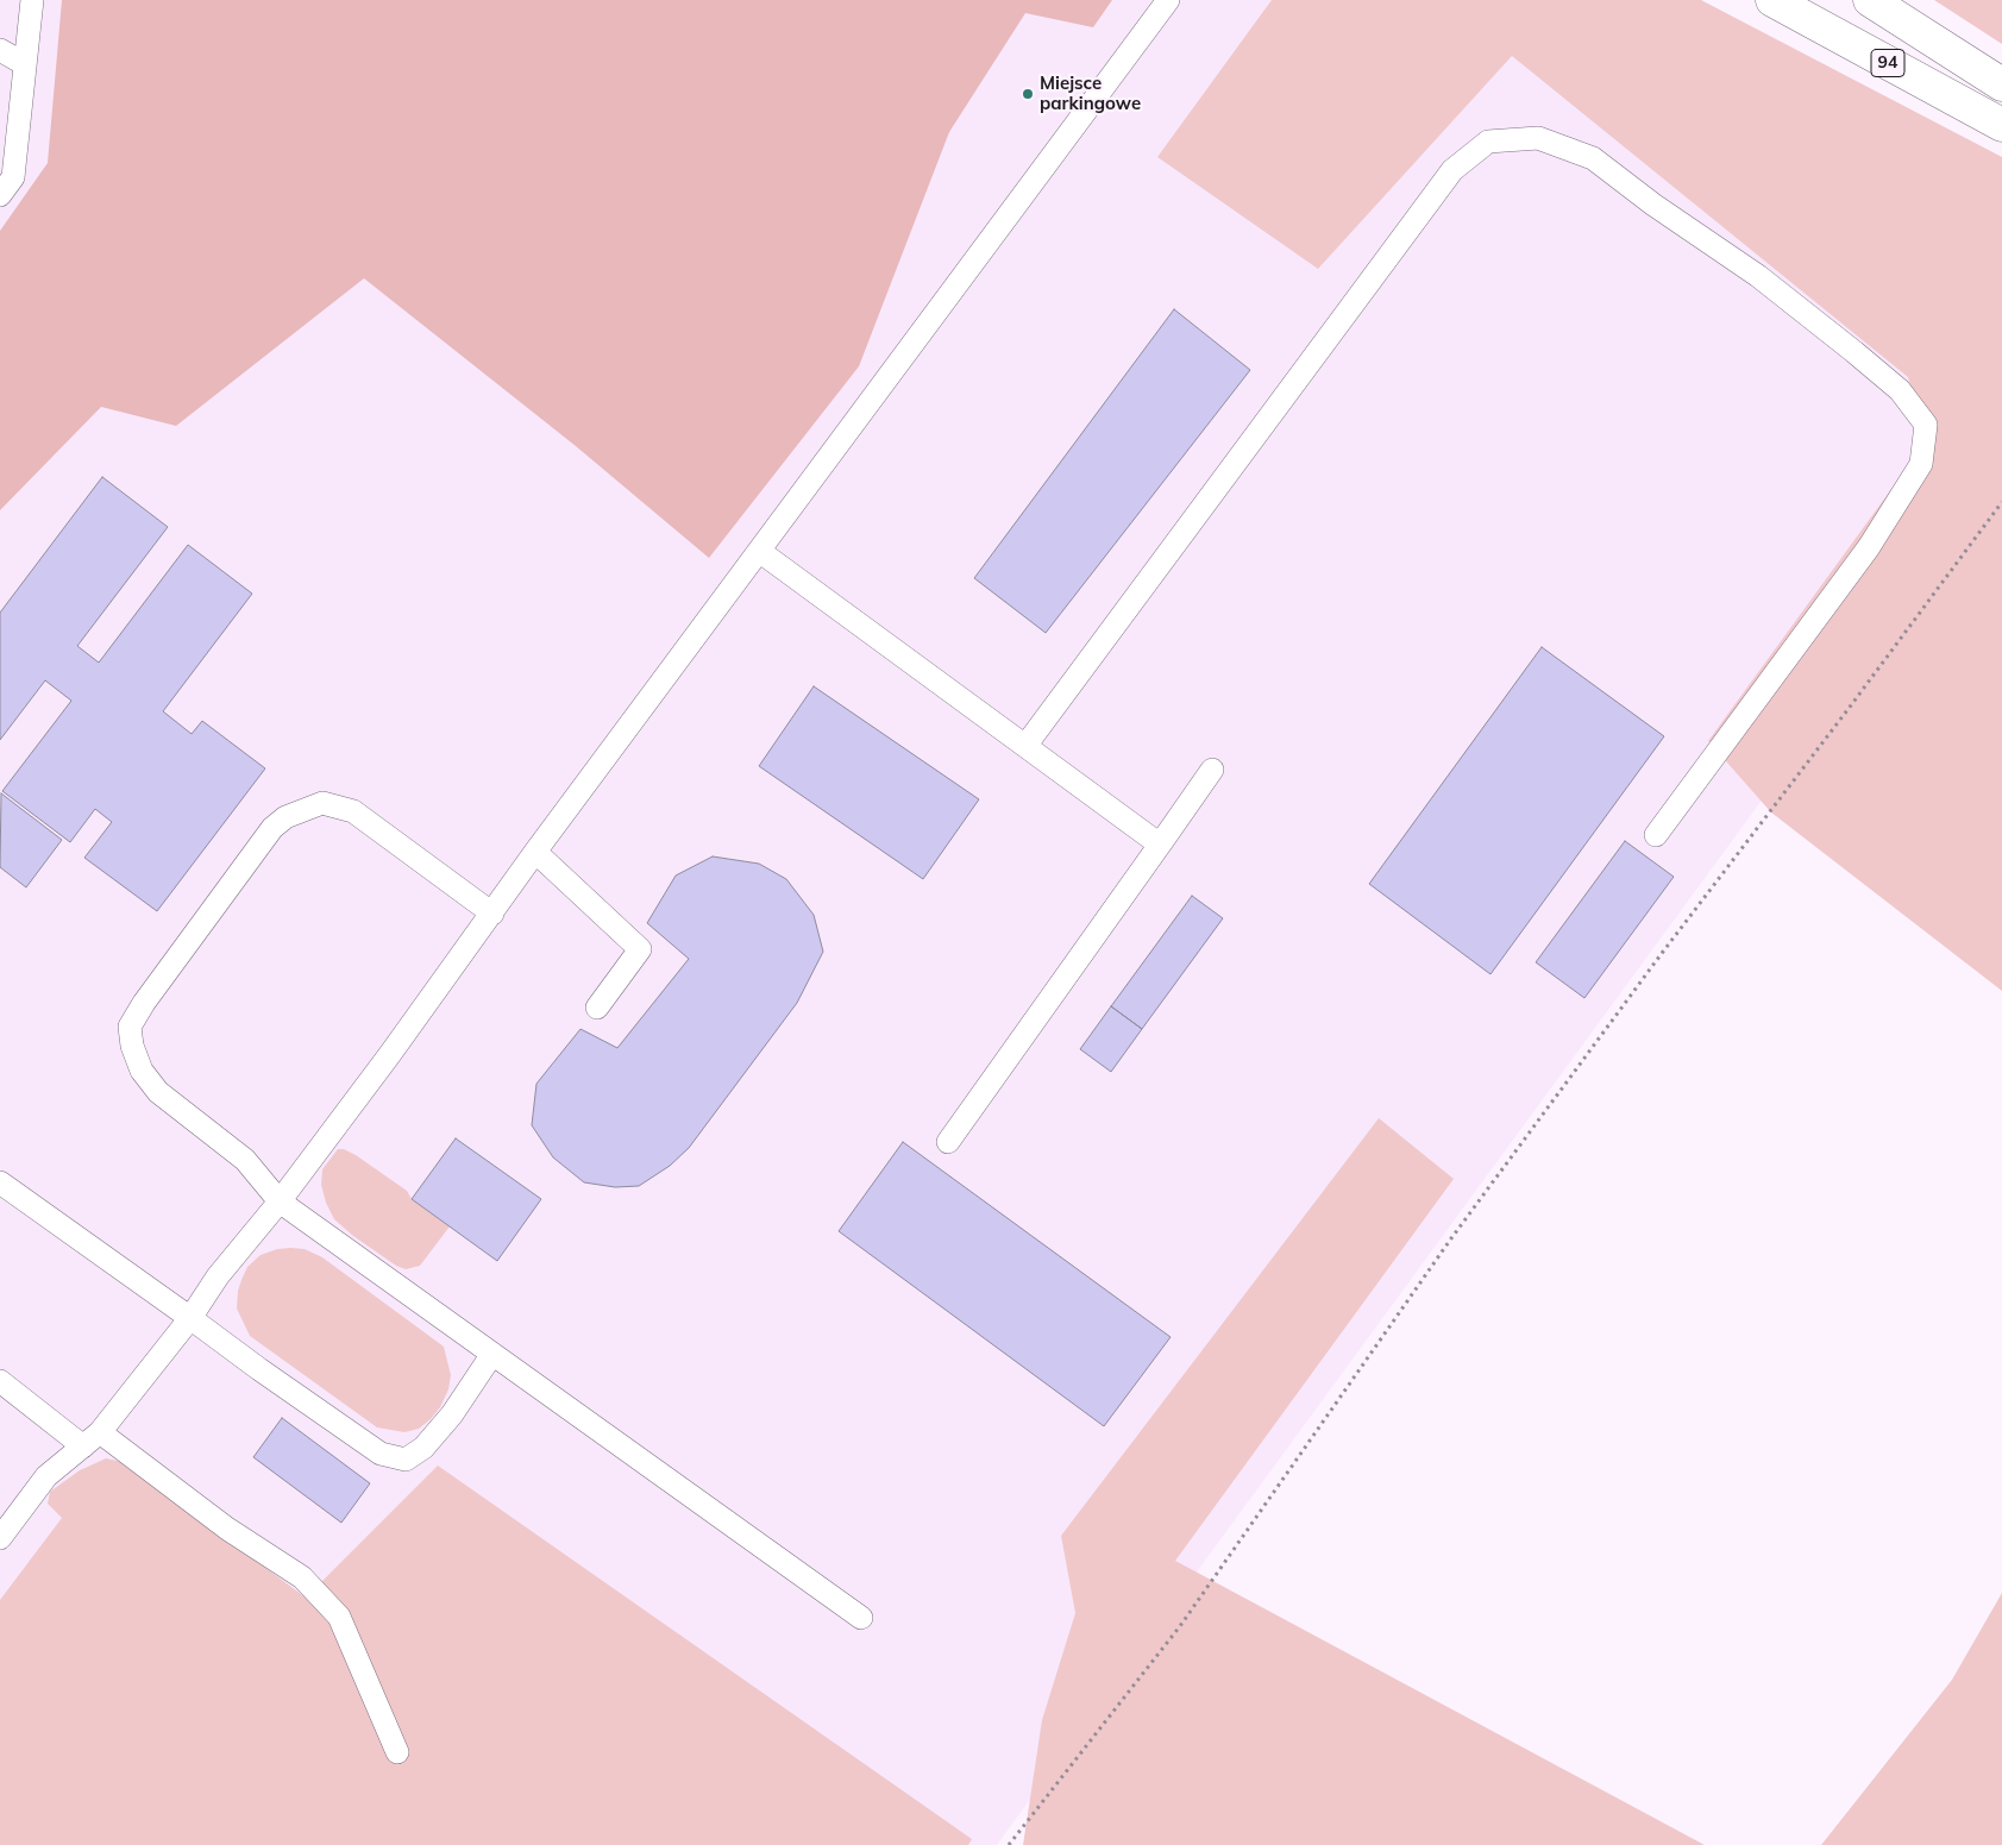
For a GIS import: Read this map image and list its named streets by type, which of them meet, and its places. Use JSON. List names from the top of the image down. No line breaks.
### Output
{"streets":{"main road":["94"]},"places":["Miejsce parkingowe"]}
